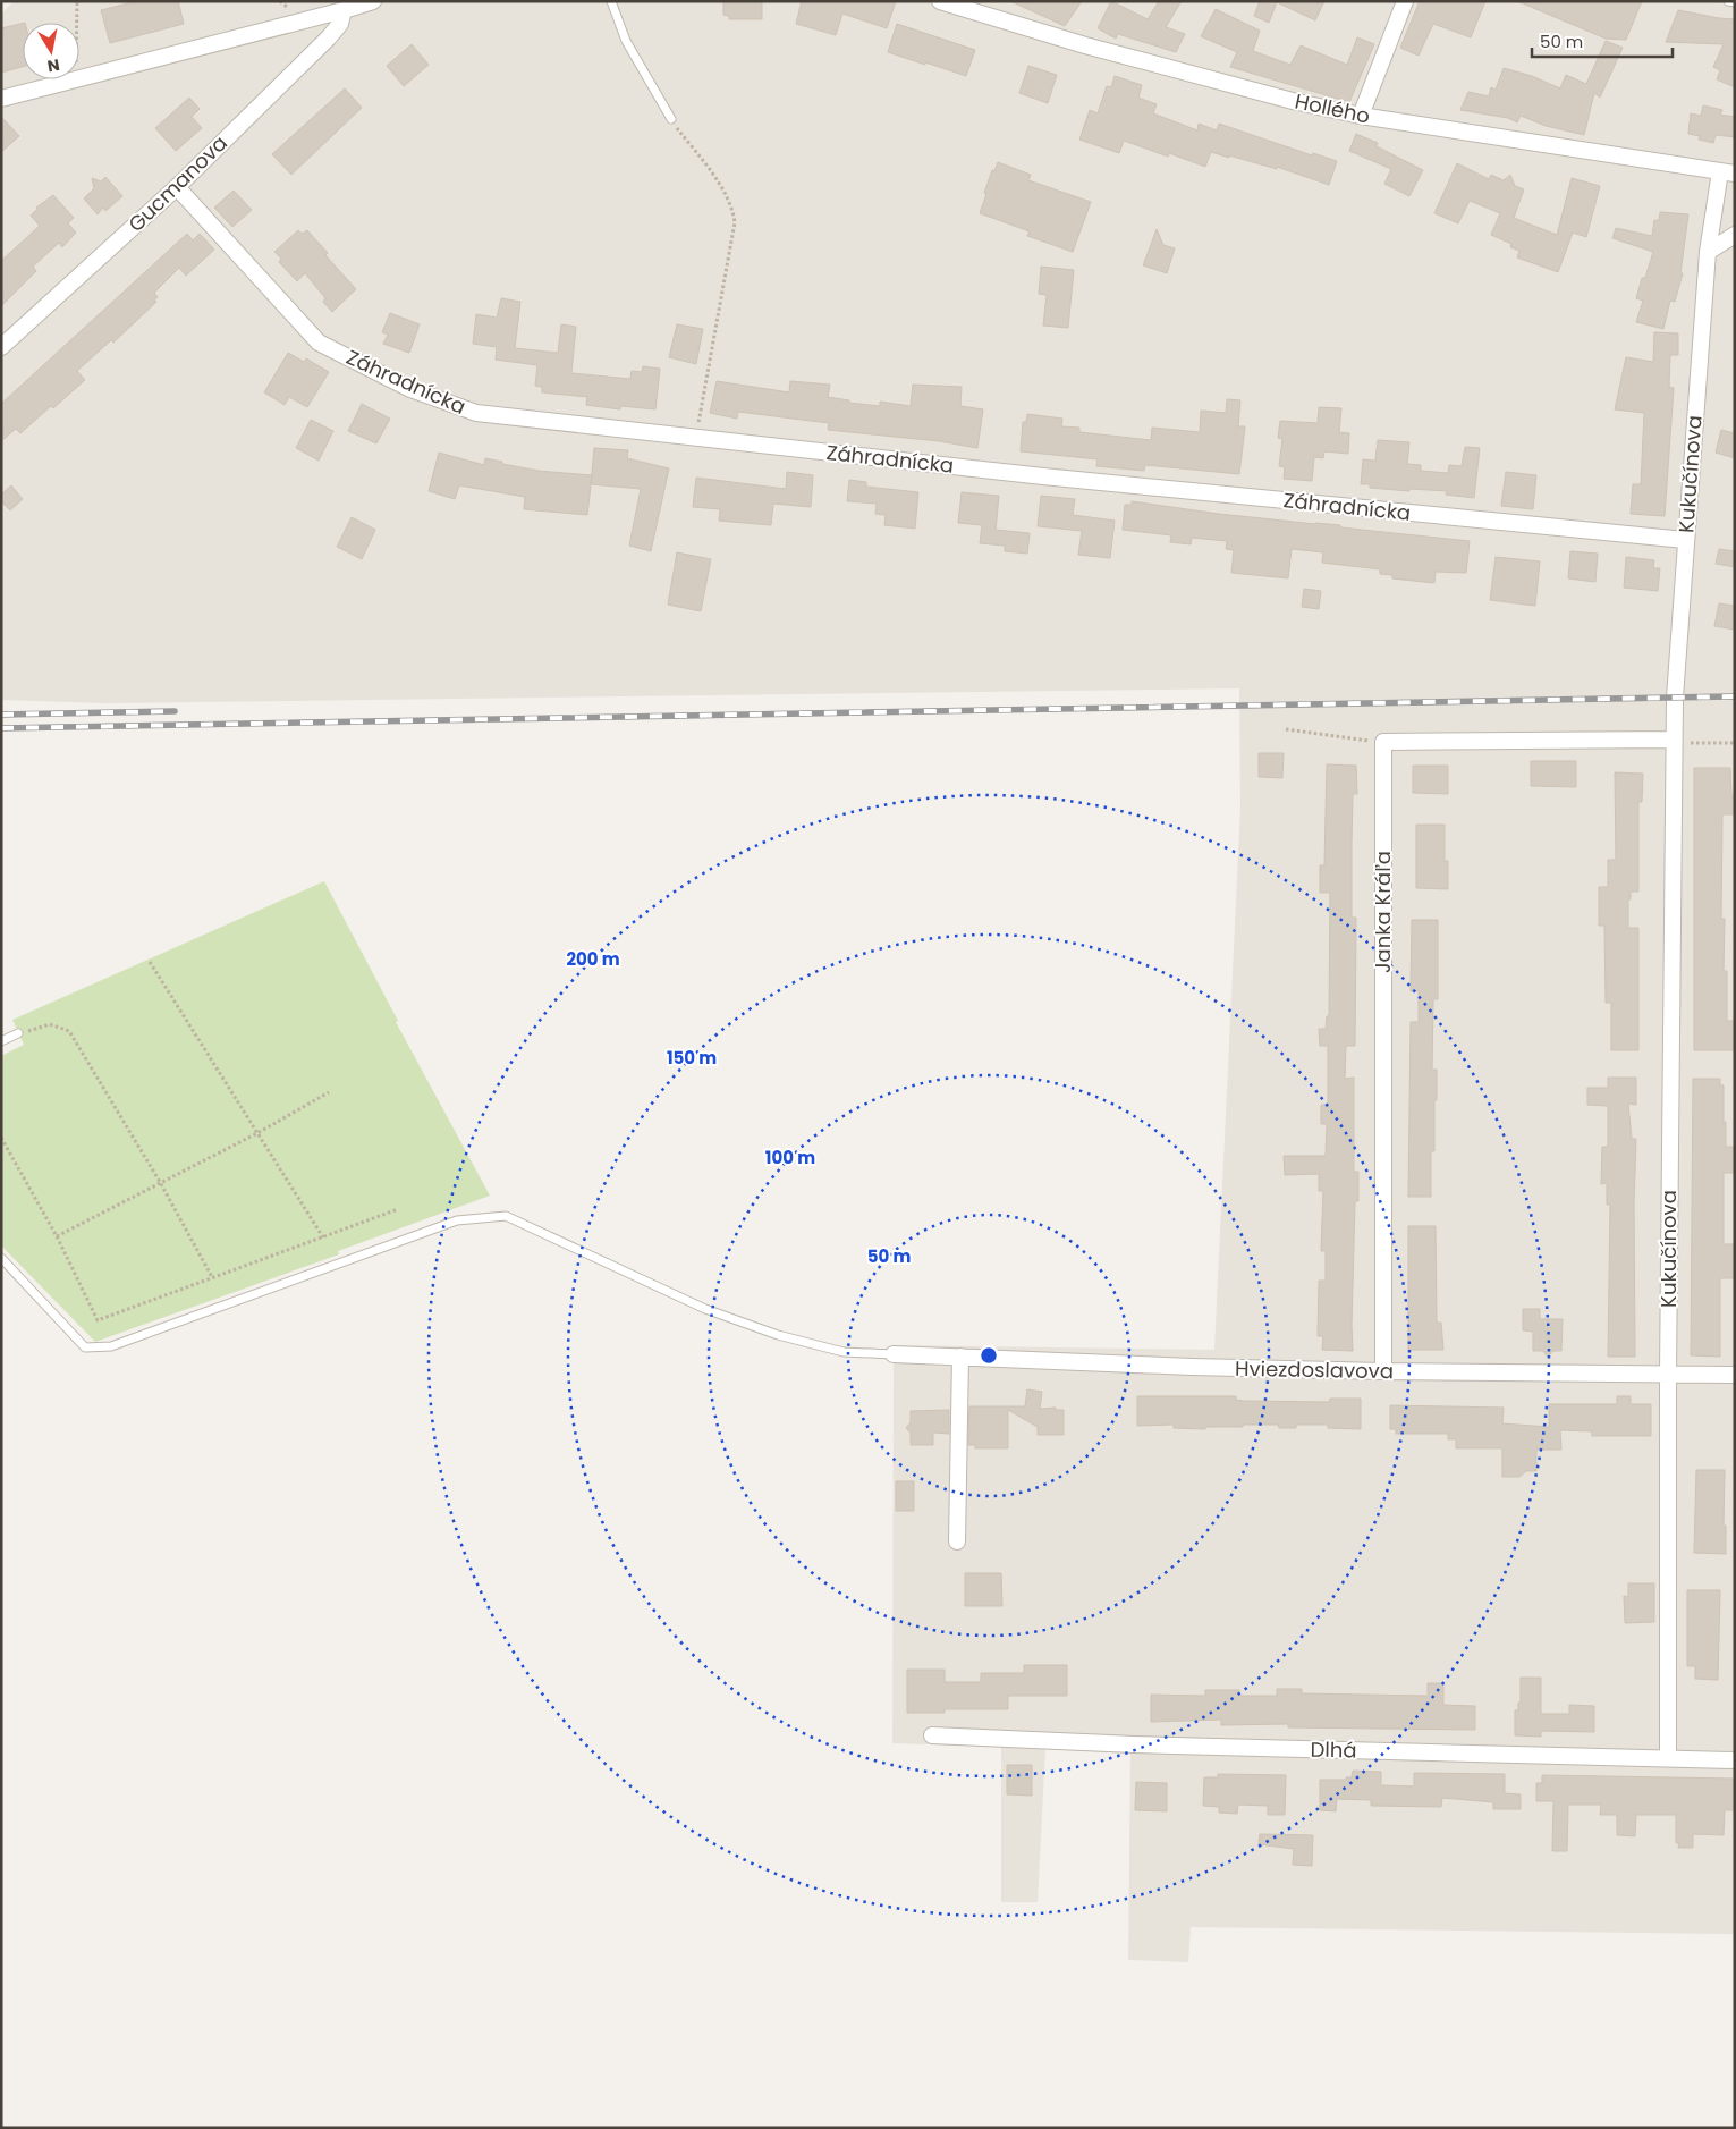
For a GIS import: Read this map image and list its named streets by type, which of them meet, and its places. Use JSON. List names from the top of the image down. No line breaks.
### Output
{"streets":{"street":["Hollého","Gucmanova","Záhradnícka","Kukučínova","Janka Kráľa","Hviezdoslavova","Dlhá"]},"crossings":[["Hollého","Kukučínova"],["Gucmanova","Záhradnícka"],["Záhradnícka","Kukučínova"],["Kukučínova","Hviezdoslavova"],["Kukučínova","Dlhá"],["Janka Kráľa","Hviezdoslavova"]],"scale_bar":"50 m","north":"bottom","rings":["200 m","150 m","100 m","50 m"]}
